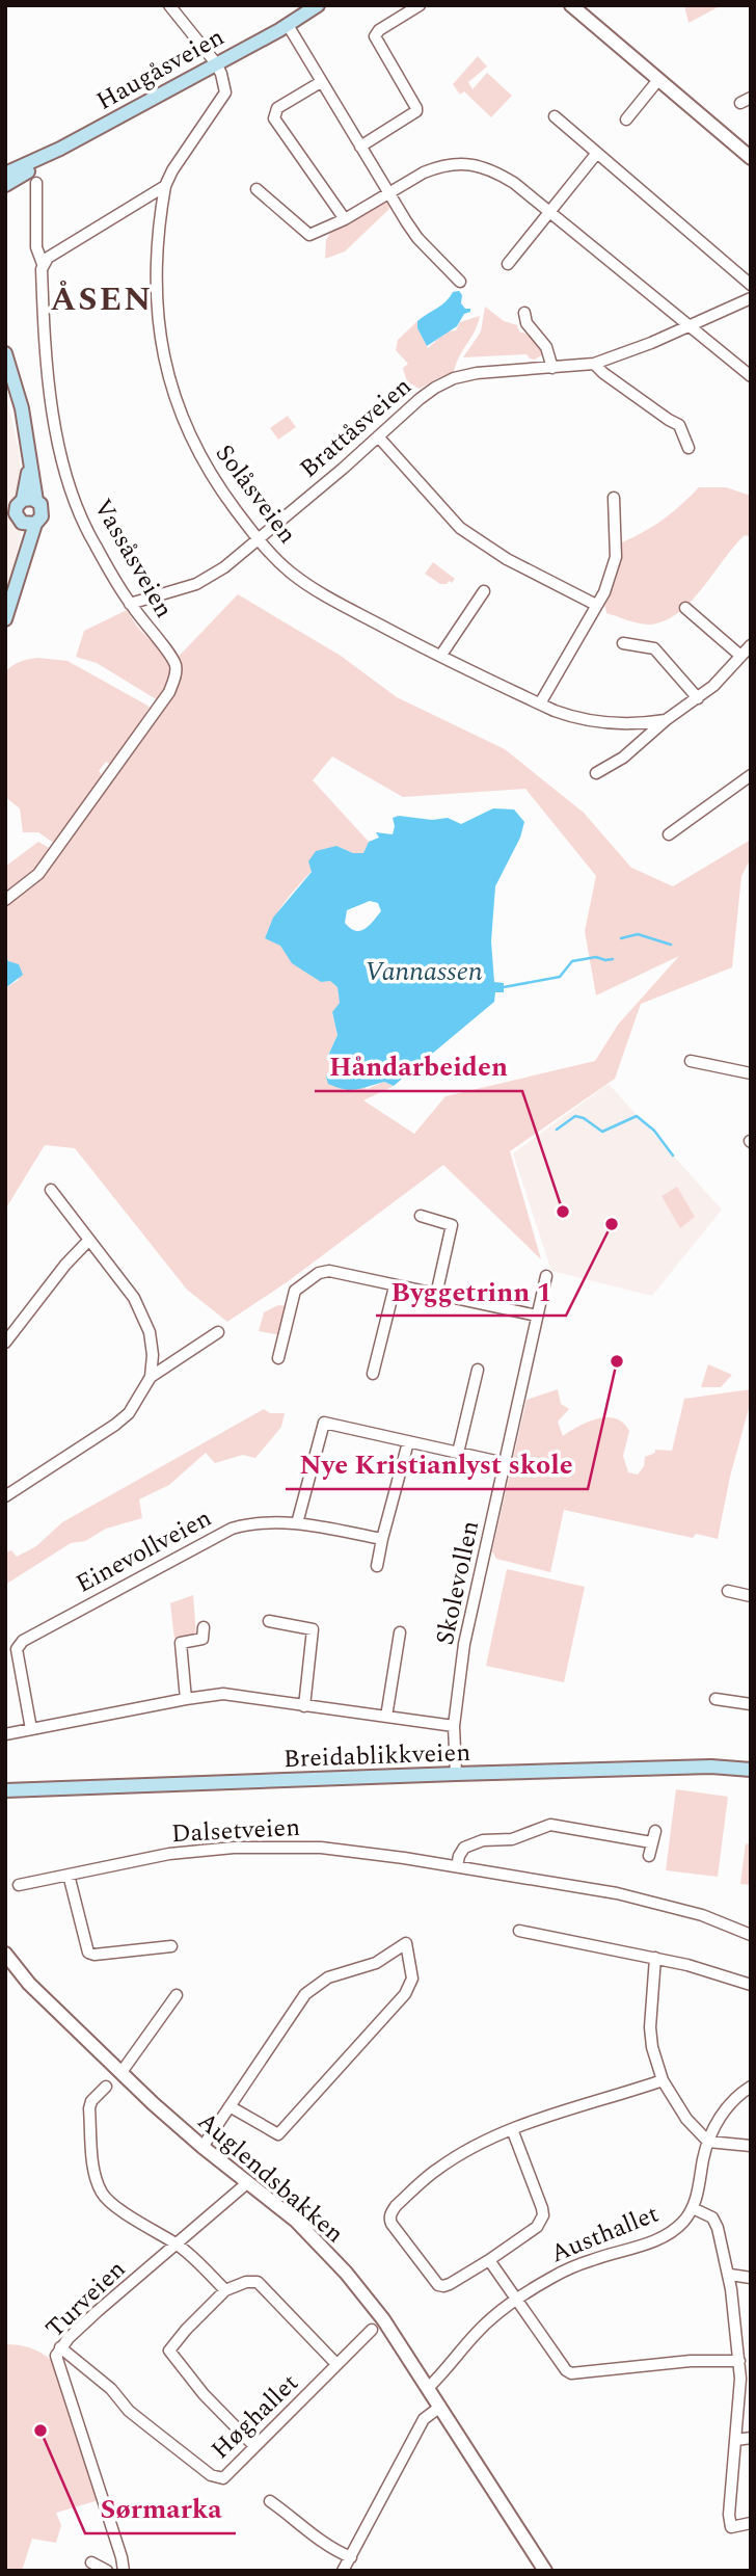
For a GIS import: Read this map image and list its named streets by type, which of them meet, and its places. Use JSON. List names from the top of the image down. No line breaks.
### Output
{"streets":{"main road":["Haugåsveien","Breidablikkveien"],"street":["Brattåsveien","Solåsveien","Vassåsveien","Einevollveien","Skolevollen","Dalsetveien","Auglendsbakken","Austhallet","Turveien","Høghallet"]},"crossings":[["Brattåsveien","Solåsveien"],["Brattåsveien","Vassåsveien"],["Skolevollen","Breidablikkveien"],["Auglendsbakken","Austhallet"],["Auglendsbakken","Turveien"],["Turveien","Høghallet"]],"districts":["ÅSEN"],"water":["Vannassen"],"places":["Håndarbeiden","Byggetrinn 1","Nye Kristianlyst skole","Sørmarka"]}
